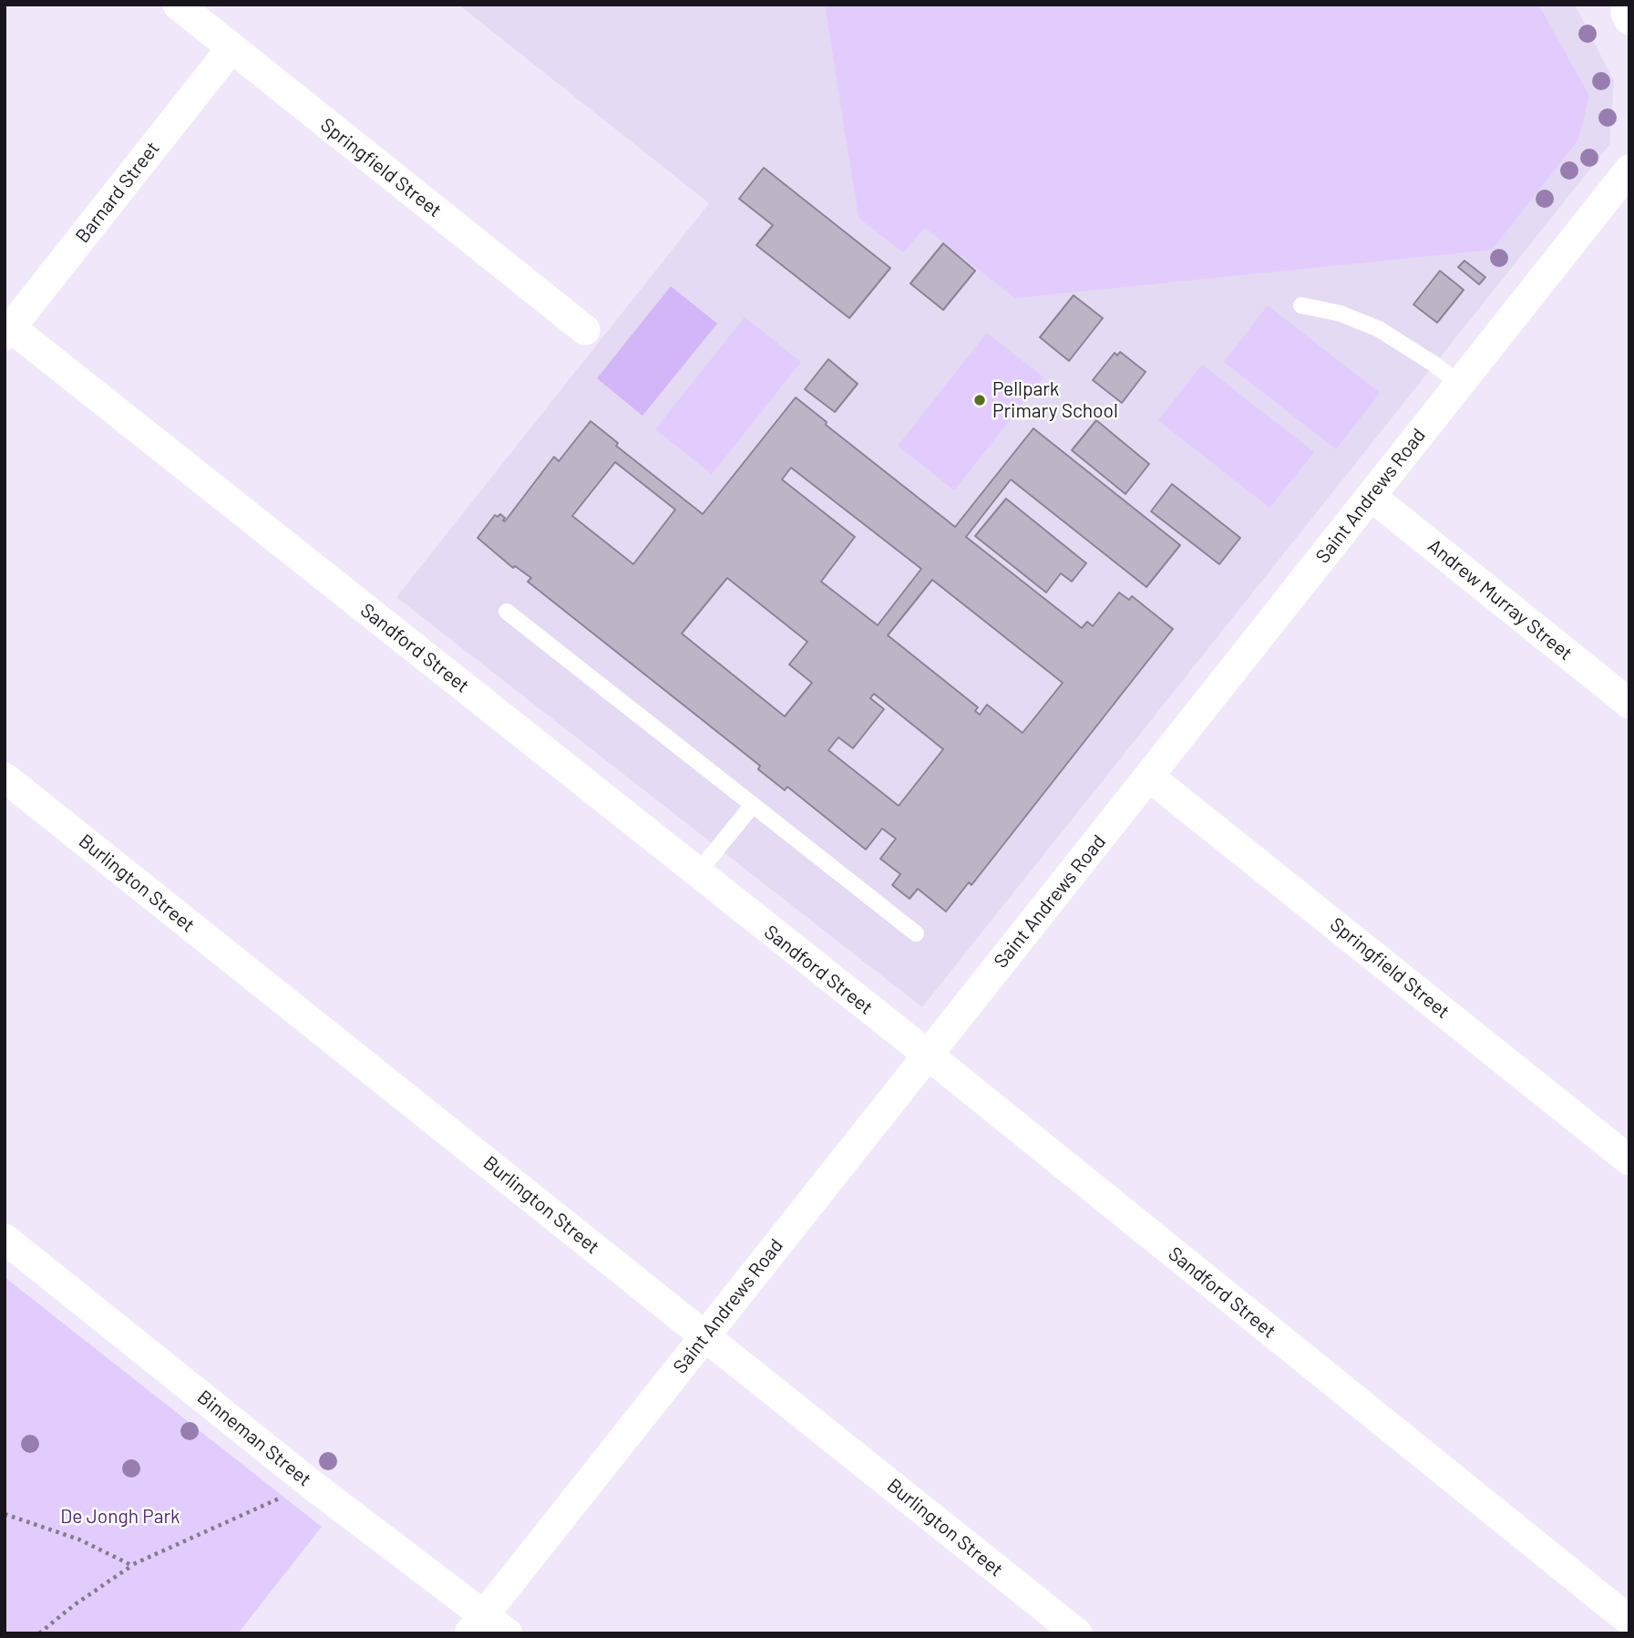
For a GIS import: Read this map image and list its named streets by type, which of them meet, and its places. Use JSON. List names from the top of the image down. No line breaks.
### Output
{"streets":{"street":["Springfield Street","Barnard Street","Saint Andrews Road","Andrew Murray Street","Sandford Street","Burlington Street","Binneman Street"]},"crossings":[["Springfield Street","Barnard Street"],["Springfield Street","Saint Andrews Road"],["Barnard Street","Sandford Street"],["Saint Andrews Road","Andrew Murray Street"],["Saint Andrews Road","Sandford Street"],["Saint Andrews Road","Burlington Street"],["Saint Andrews Road","Binneman Street"]],"parks":["De Jongh Park"],"places":["Pellpark Primary School"]}
